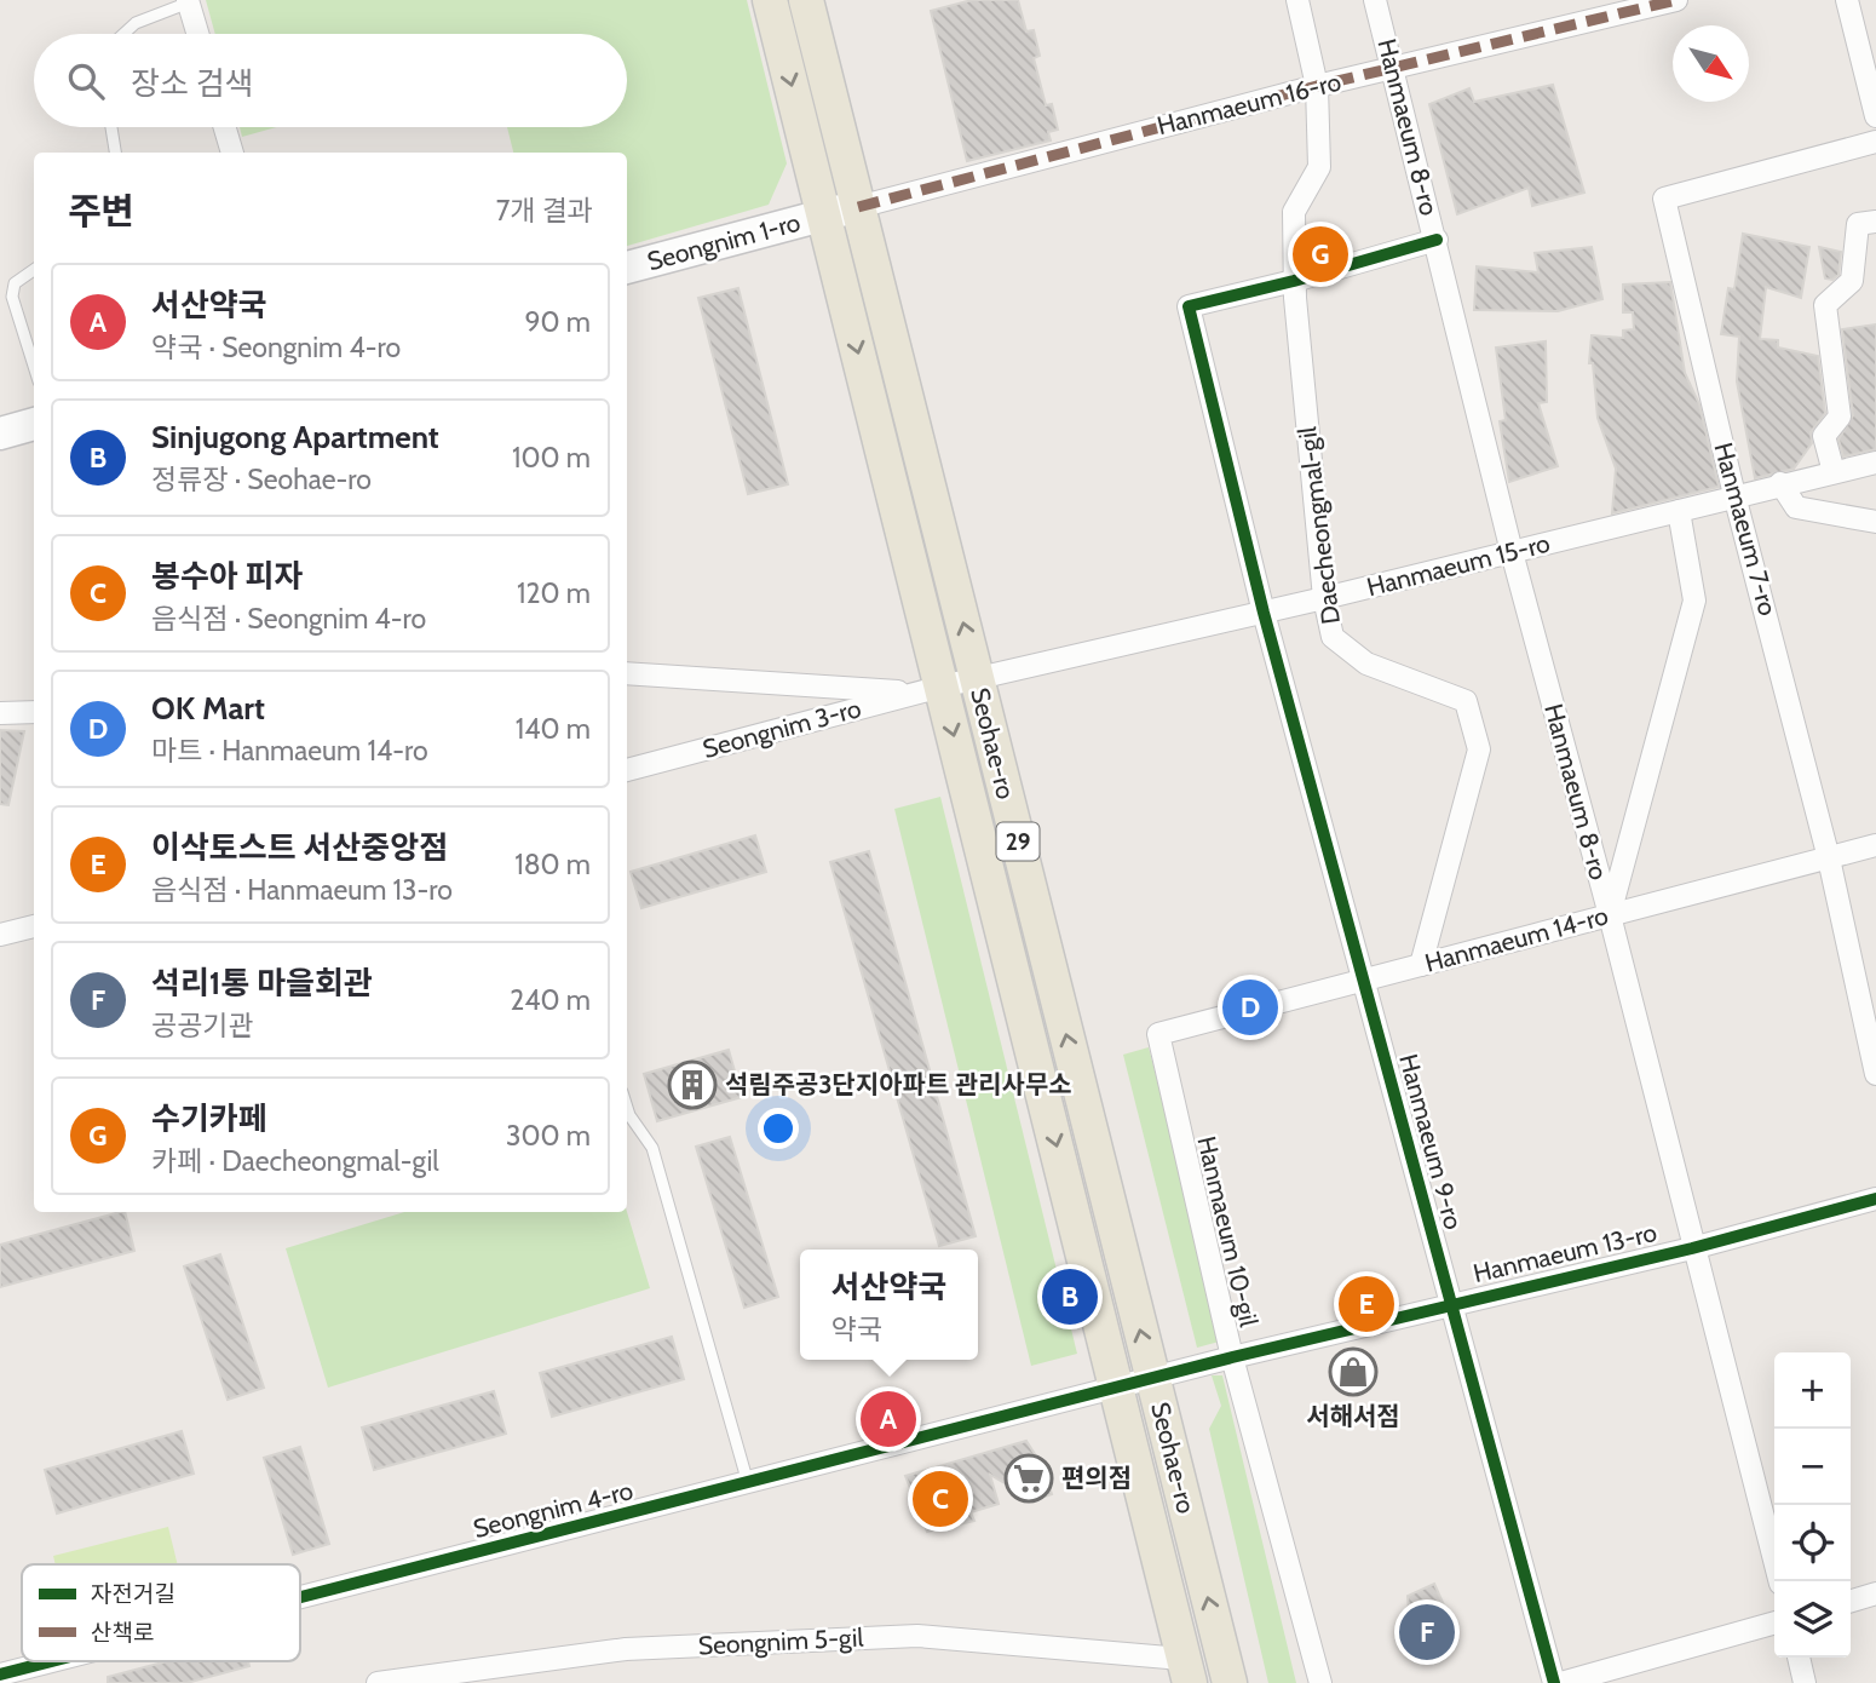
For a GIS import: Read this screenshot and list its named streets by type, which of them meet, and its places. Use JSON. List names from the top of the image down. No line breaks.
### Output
{"streets":{"main road":["Seohae-ro","29"],"street":["Hanmaeum 16-ro","Hanmaeum 8-ro","Seongnim 1-ro","Daecheongmal-gil","Hanmaeum 7-ro","Hanmaeum 15-ro","Seongnim 3-ro","Hanmaeum 14-ro","Hanmaeum 9-ro","Hanmaeum 10-gil","Hanmaeum 13-ro","Seongnim 4-ro","Seongnim 5-gil"]},"crossings":[["Hanmaeum 16-ro","Hanmaeum 8-ro"],["Hanmaeum 16-ro","Seongnim 1-ro"],["Hanmaeum 16-ro","Daecheongmal-gil"],["Hanmaeum 16-ro","Seohae-ro"],["Hanmaeum 8-ro","Hanmaeum 15-ro"],["Hanmaeum 8-ro","Hanmaeum 14-ro"],["Hanmaeum 8-ro","Hanmaeum 13-ro"],["Seongnim 1-ro","Seohae-ro"],["Daecheongmal-gil","Hanmaeum 15-ro"],["Daecheongmal-gil","Hanmaeum 14-ro"],["Daecheongmal-gil","Hanmaeum 9-ro"],["Hanmaeum 7-ro","Hanmaeum 15-ro"],["Hanmaeum 7-ro","Hanmaeum 14-ro"],["Hanmaeum 15-ro","Seongnim 3-ro"],["Hanmaeum 15-ro","Seohae-ro"],["Hanmaeum 15-ro","Hanmaeum 9-ro"],["Seongnim 3-ro","Seohae-ro"],["Seohae-ro","Hanmaeum 13-ro"],["Seohae-ro","Seongnim 4-ro"],["Seohae-ro","Seongnim 5-gil"],["Hanmaeum 14-ro","Hanmaeum 9-ro"],["Hanmaeum 14-ro","Hanmaeum 10-gil"],["Hanmaeum 9-ro","Hanmaeum 13-ro"],["Hanmaeum 10-gil","Hanmaeum 13-ro"],["Hanmaeum 13-ro","Seongnim 4-ro"]],"places":{"building":["석림주공3단지아파트 관리사무소"],"shop":["서해서점"],"supermarket":["편의점"]},"legend":["자전거길","산책로"],"north":"bottom right","page":{"search":"장소 검색","heading":["주변","7개 결과"],"pins":["G","D","B","E","A","C","F"],"list":[{"mark":"A","name":"서산약국","note":"약국 · Seongnim 4-ro","value":"90 m"},{"mark":"B","name":"Sinjugong Apartment","note":"정류장 · Seohae-ro","value":"100 m"},{"mark":"C","name":"봉수아 피자","note":"음식점 · Seongnim 4-ro","value":"120 m"},{"mark":"D","name":"OK Mart","note":"마트 · Hanmaeum 14-ro","value":"140 m"},{"mark":"E","name":"이삭토스트 서산중앙점","note":"음식점 · Hanmaeum 13-ro","value":"180 m"},{"mark":"F","name":"석리1통 마을회관","note":"공공기관","value":"240 m"},{"mark":"G","name":"수기카페","note":"카페 · Daecheongmal-gil","value":"300 m"}],"popup":["서산약국","약국"],"map_buttons":["+","−"]}}
